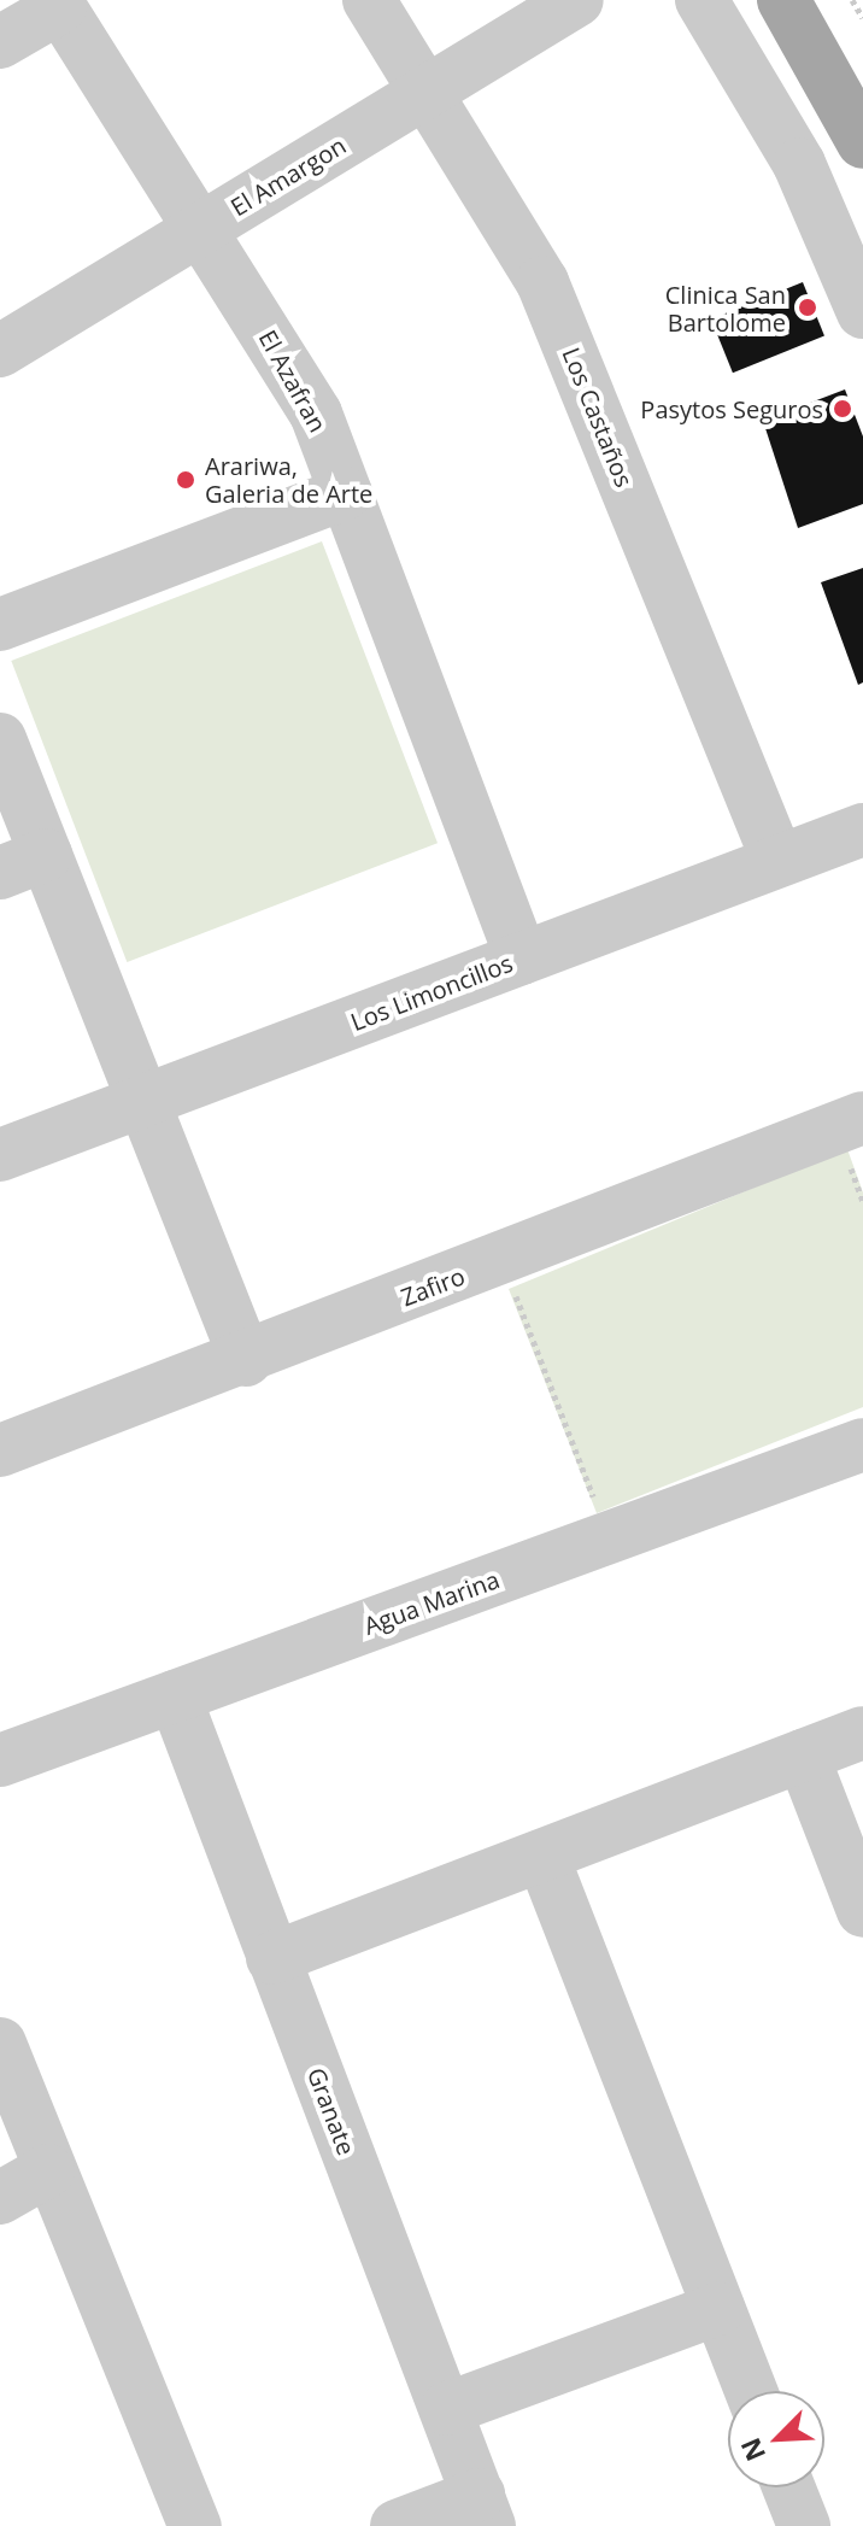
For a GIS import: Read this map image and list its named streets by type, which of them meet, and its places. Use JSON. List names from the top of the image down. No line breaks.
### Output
{"streets":{"street":["El Amargon","El Azafran","Los Castaños","Los Limoncillos","Zafiro","Agua Marina","Granate"]},"crossings":[["El Amargon","El Azafran"],["El Amargon","Los Castaños"],["El Azafran","Los Limoncillos"],["Los Castaños","Los Limoncillos"],["Agua Marina","Granate"]],"places":["Clinica San Bartolome","Pasytos Seguros","Arariwa, Galeria de Arte"],"north":"bottom left"}
